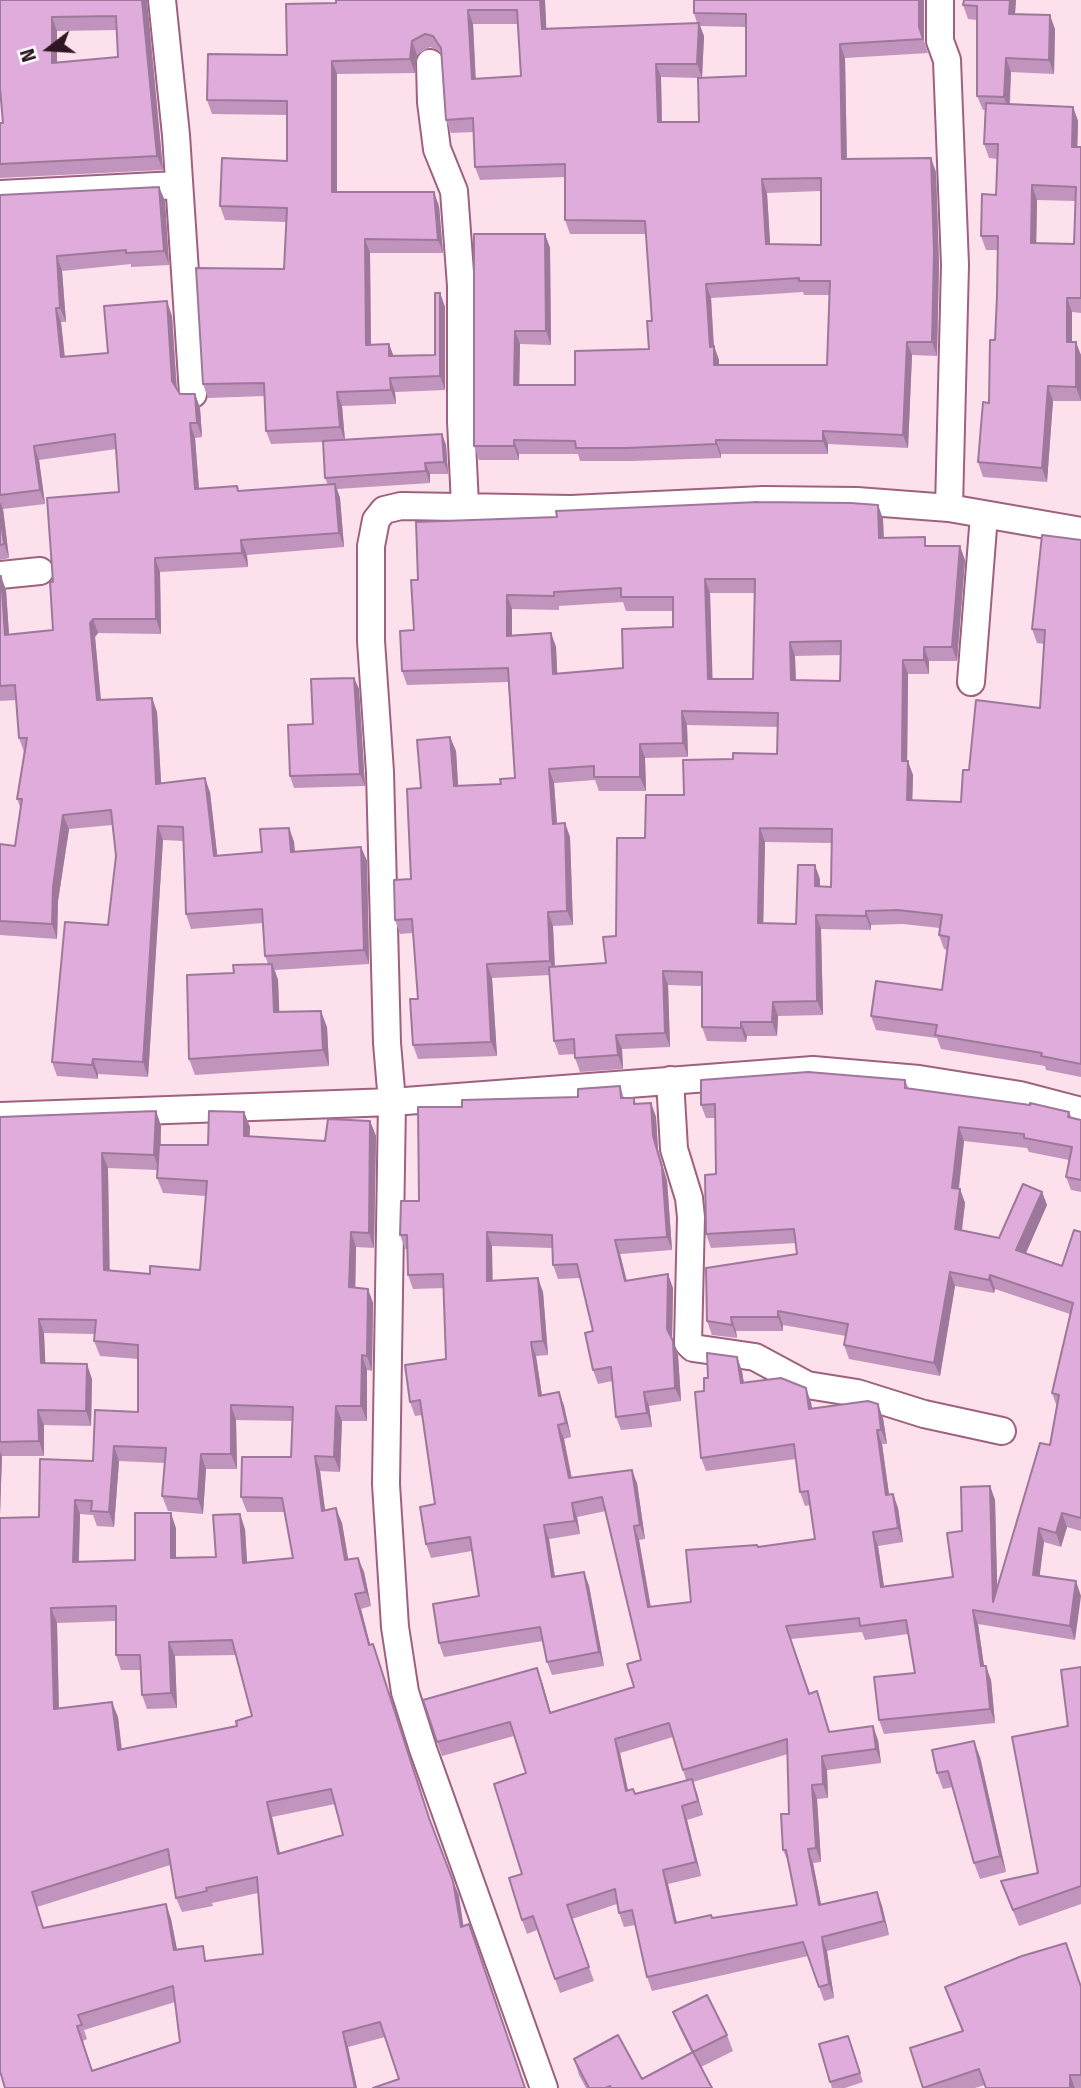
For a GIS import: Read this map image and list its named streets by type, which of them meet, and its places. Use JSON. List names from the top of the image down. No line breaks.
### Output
{"north":"left"}
